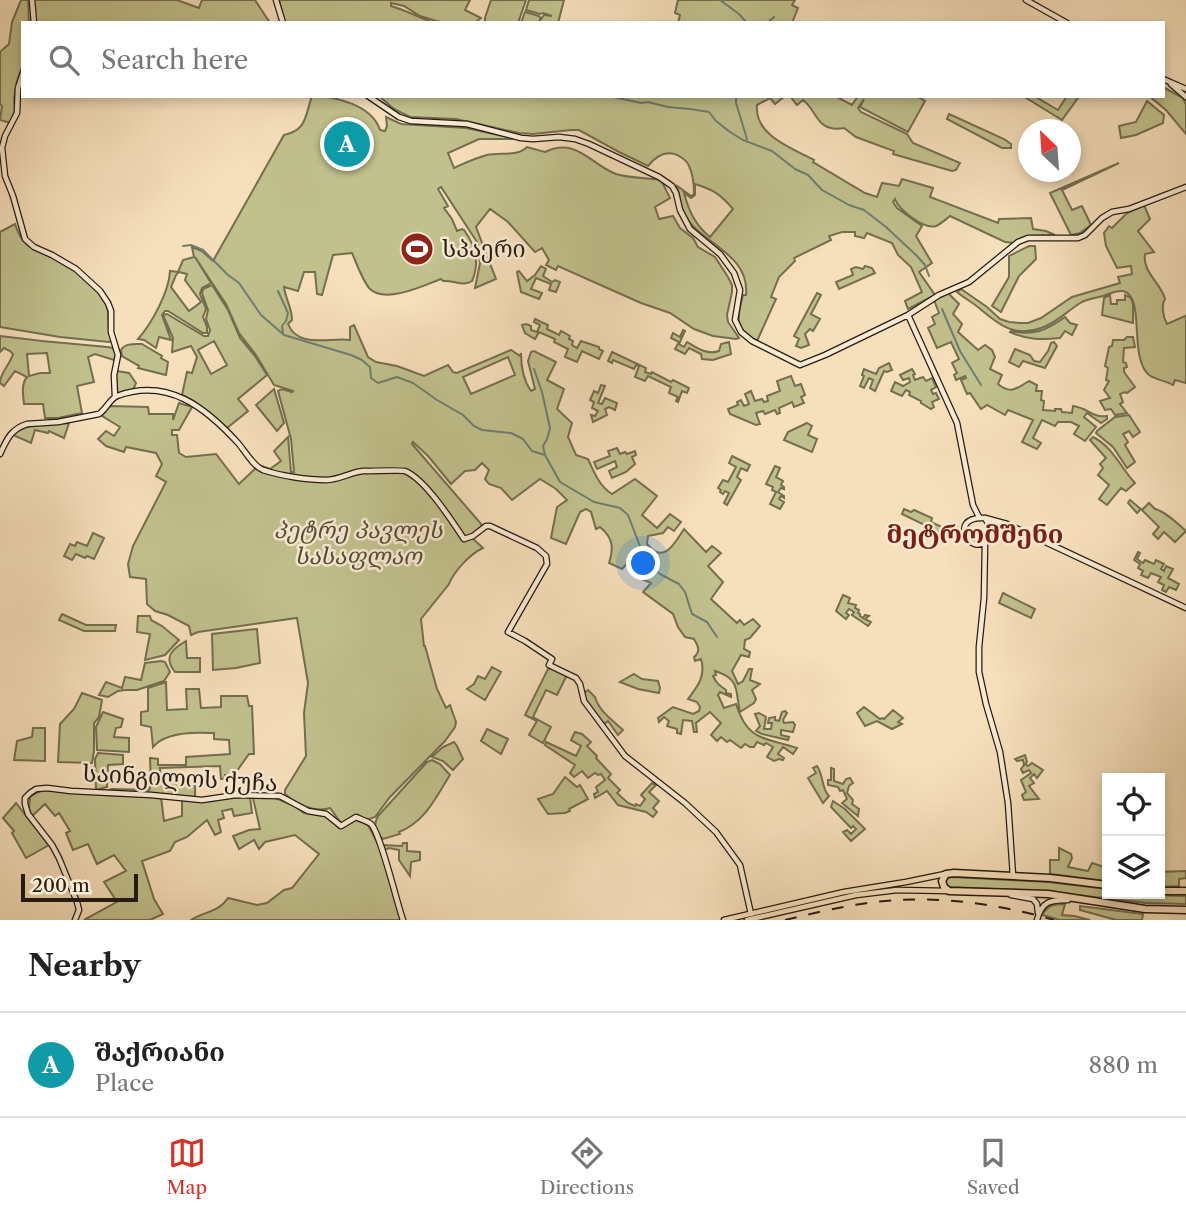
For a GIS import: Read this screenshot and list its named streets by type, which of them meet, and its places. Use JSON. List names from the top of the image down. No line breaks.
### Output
{"streets":{"street":["საინგილოს ქუჩა"]},"districts":["მეტრომშენი"],"parks":["პეტრე პავლეს სასაფლაო"],"places":{"sports":["სპაერი"]},"scale_bar":"200 m","north":"top left","page":{"search":"Search here","pins":"A","scale":"200 m","heading":"Nearby","list":[{"mark":"A","name":"შაქრიანი","note":"Place","value":"880 m"}],"nav":["Map","Directions","Saved"]}}
